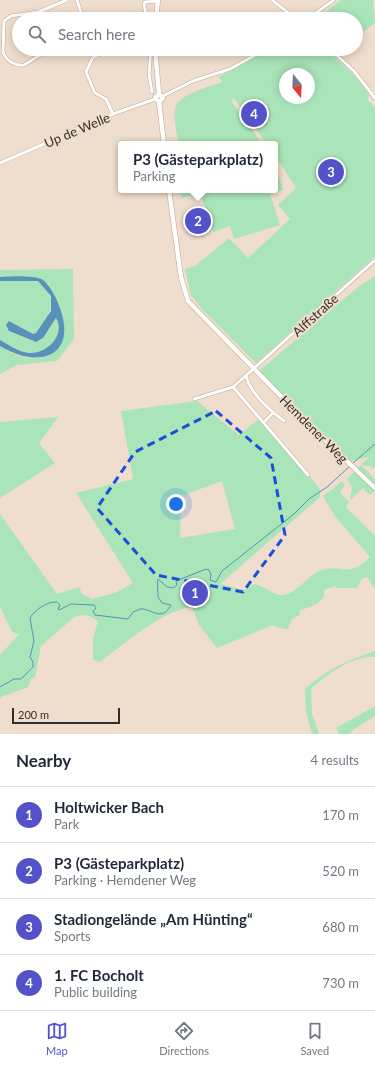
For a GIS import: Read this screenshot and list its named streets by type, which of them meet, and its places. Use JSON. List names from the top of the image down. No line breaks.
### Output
{"streets":{"street":["Up de Welle","Alffstraße","Hemdener Weg"]},"crossings":[["Alffstraße","Hemdener Weg"]],"scale_bar":"200 m","north":"bottom","page":{"search":"Search here","pins":["4","3","2","1"],"popup":["P3 (Gästeparkplatz)","Parking"],"scale":"200 m","heading":["Nearby","4 results"],"list":[{"mark":"1","name":"Holtwicker Bach","note":"Park","value":"170 m"},{"mark":"2","name":"P3 (Gästeparkplatz)","note":"Parking · Hemdener Weg","value":"520 m"},{"mark":"3","name":"Stadiongelände „Am Hünting“","note":"Sports","value":"680 m"},{"mark":"4","name":"1. FC Bocholt","note":"Public building","value":"730 m"}],"nav":["Map","Directions","Saved"]}}
